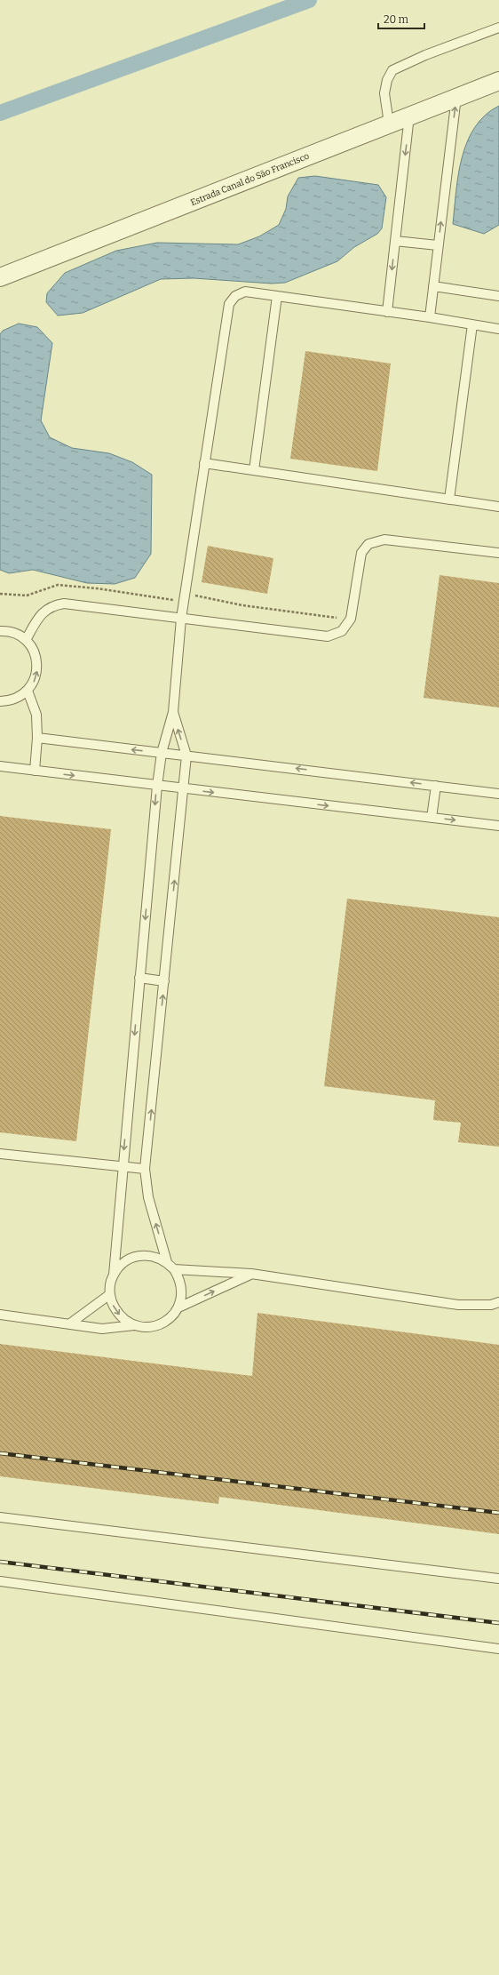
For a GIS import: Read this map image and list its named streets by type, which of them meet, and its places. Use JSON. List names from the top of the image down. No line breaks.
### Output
{"streets":{"street":["Estrada Canal do São Francisco"]},"scale_bar":"20 m"}
